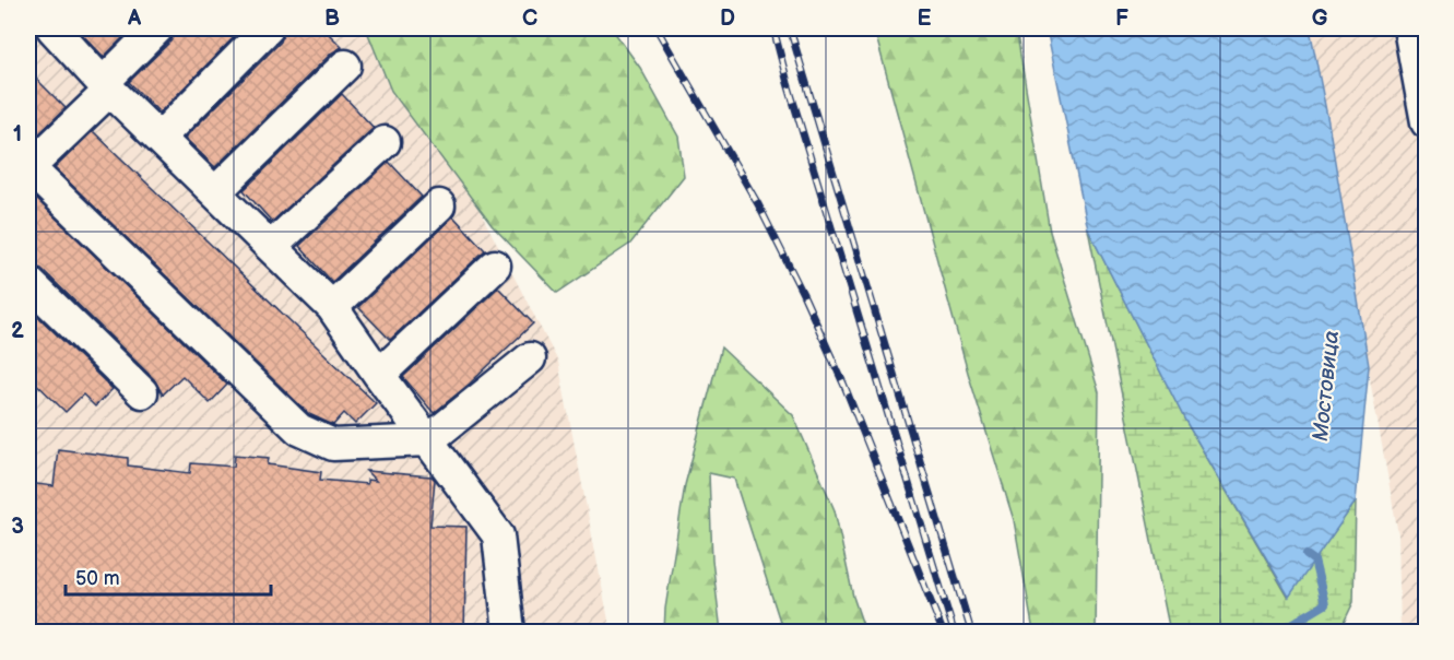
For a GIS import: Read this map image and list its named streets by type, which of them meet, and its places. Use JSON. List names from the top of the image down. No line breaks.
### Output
{"water":["Мостовица"],"scale_bar":"50 m","grid":{"columns":["A","B","C","D","E","F","G"],"rows":["1","2","3"]}}
